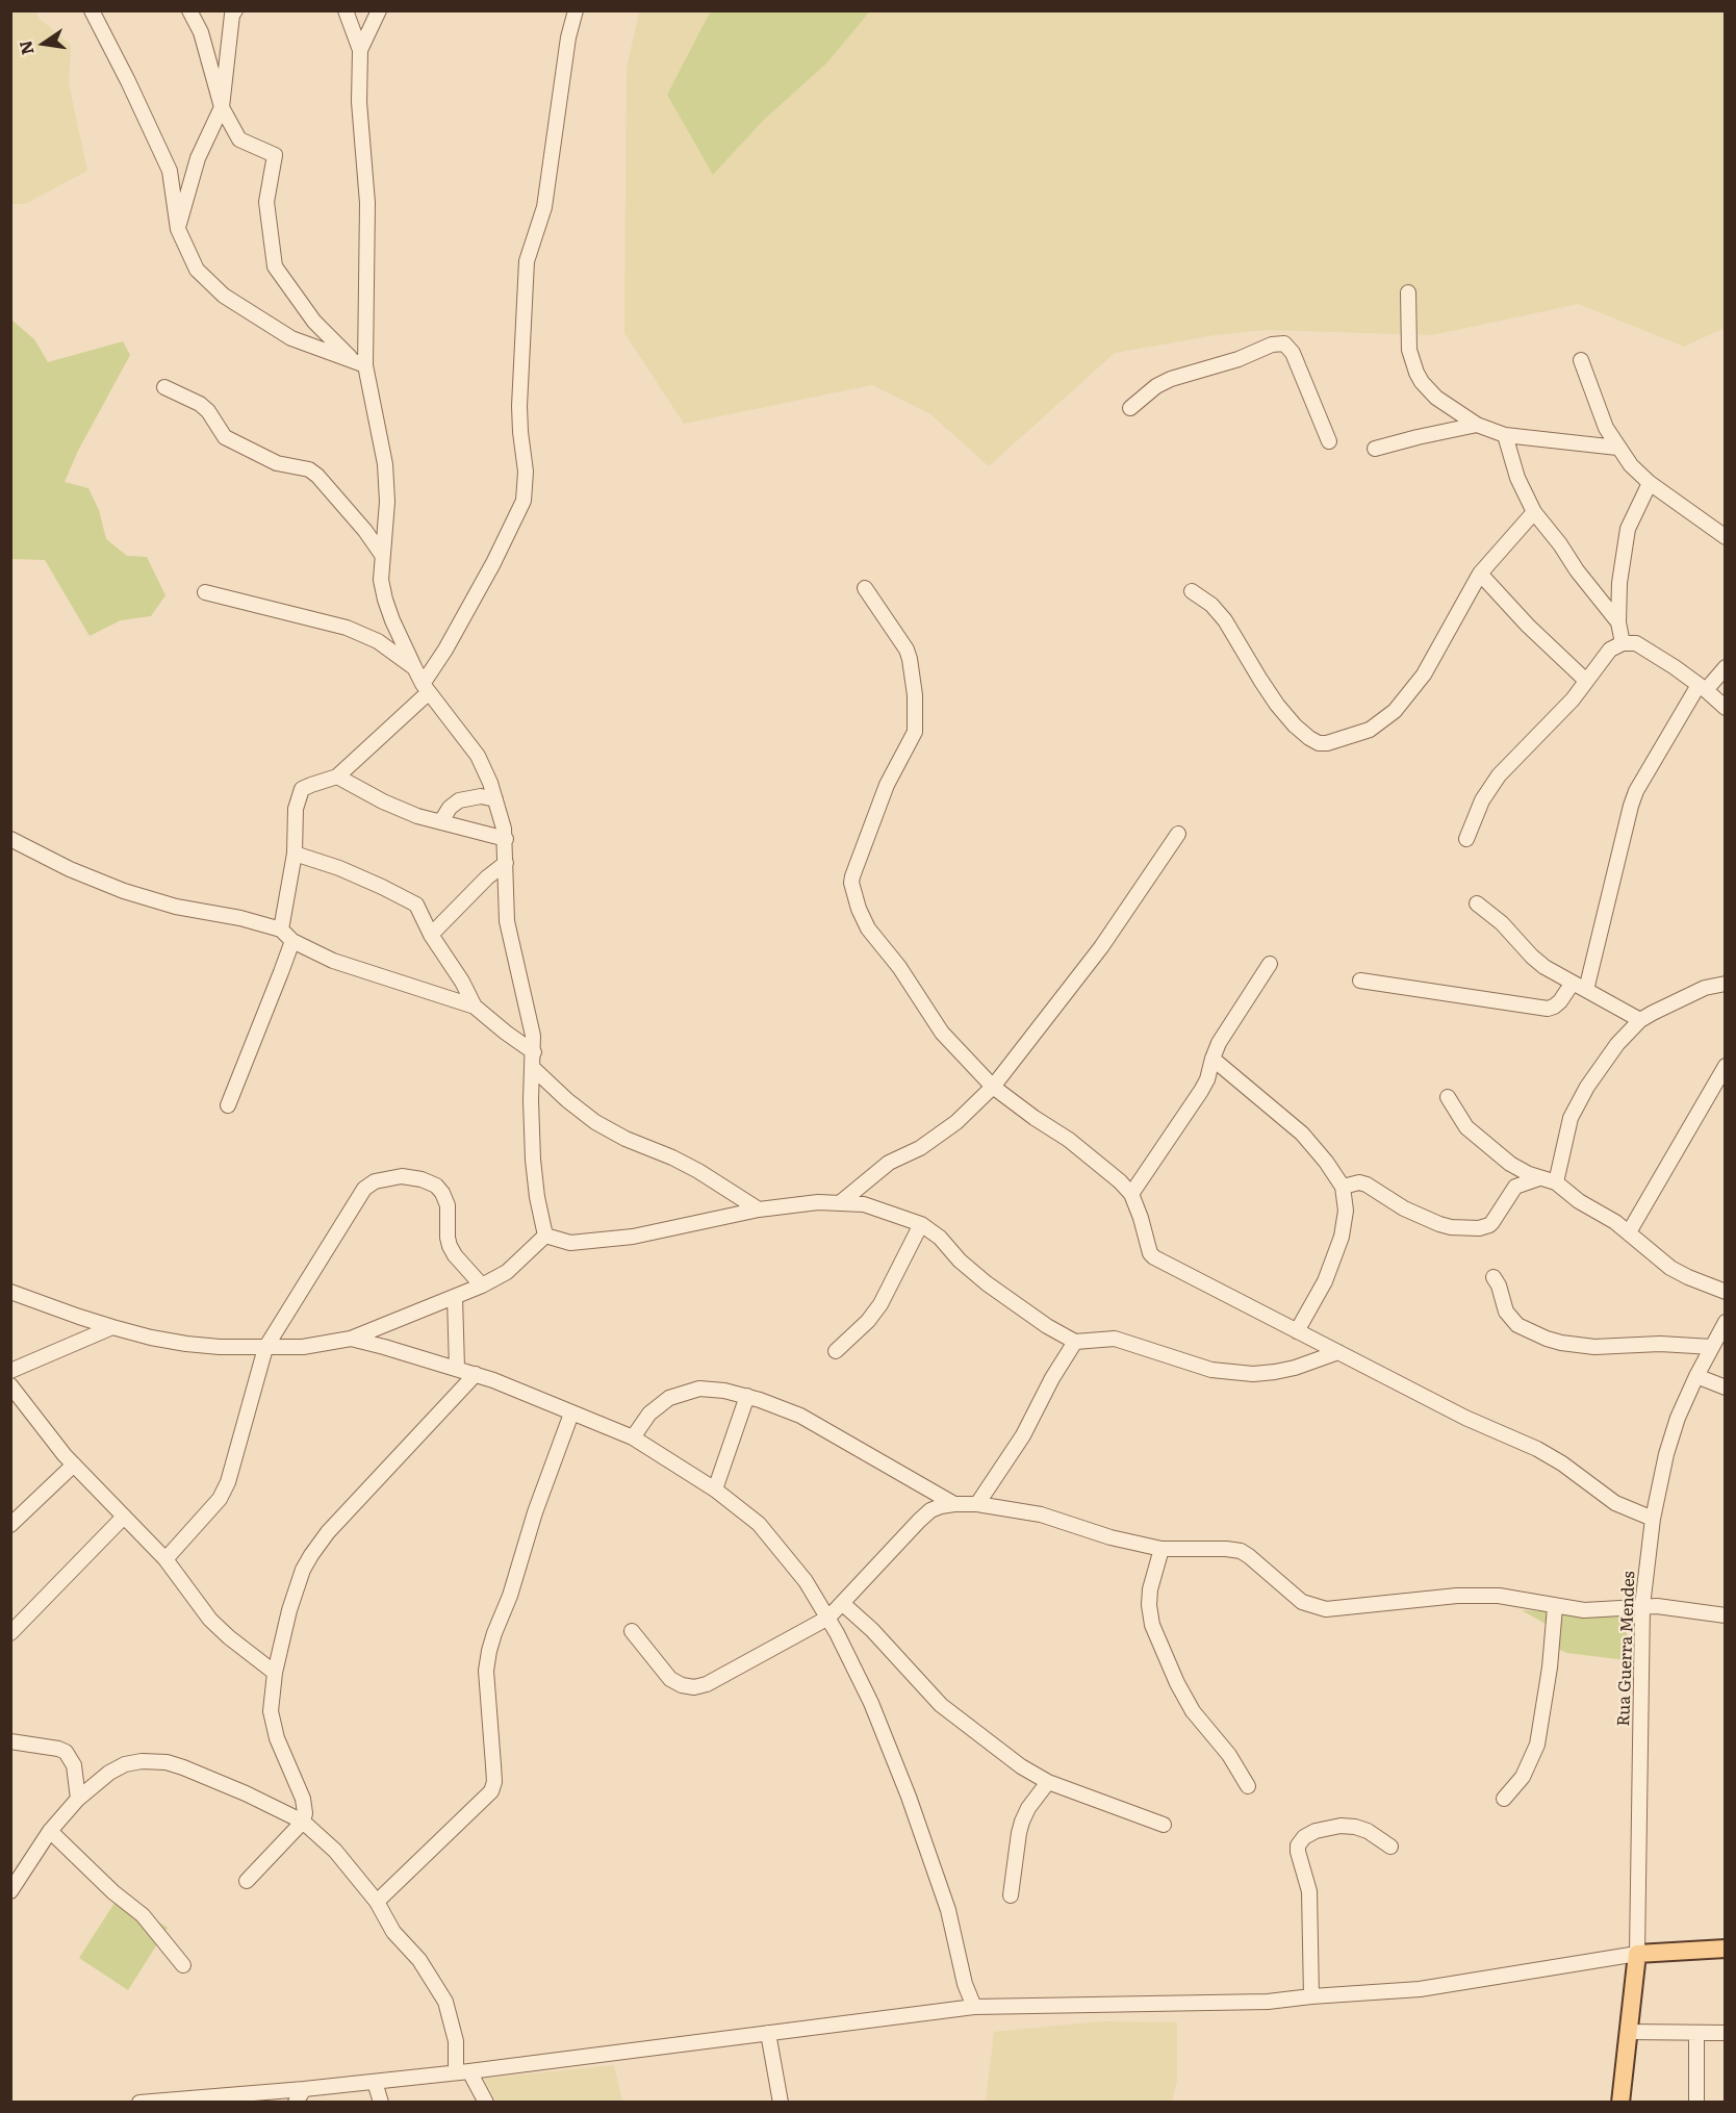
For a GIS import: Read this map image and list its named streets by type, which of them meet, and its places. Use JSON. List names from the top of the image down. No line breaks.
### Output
{"streets":{"street":["Rua Guerra Mendes"]},"north":"left"}
